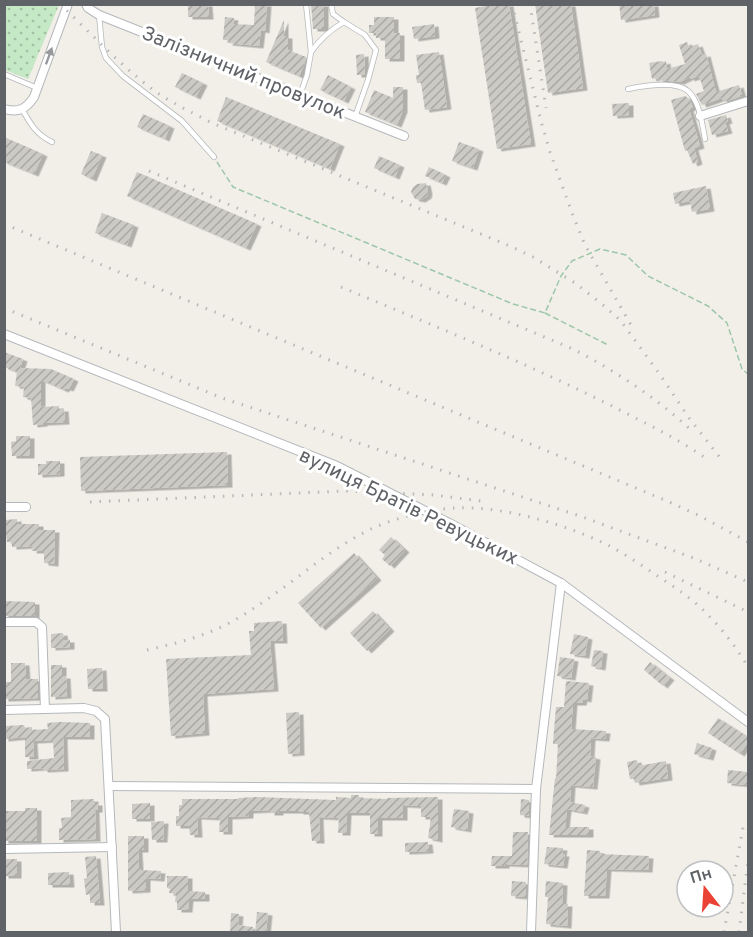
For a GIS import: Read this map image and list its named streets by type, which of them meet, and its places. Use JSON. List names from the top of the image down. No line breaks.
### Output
{"streets":{"street":["Залізничний провулок","вулиця Братів Ревуцьких"]},"north":"top"}
